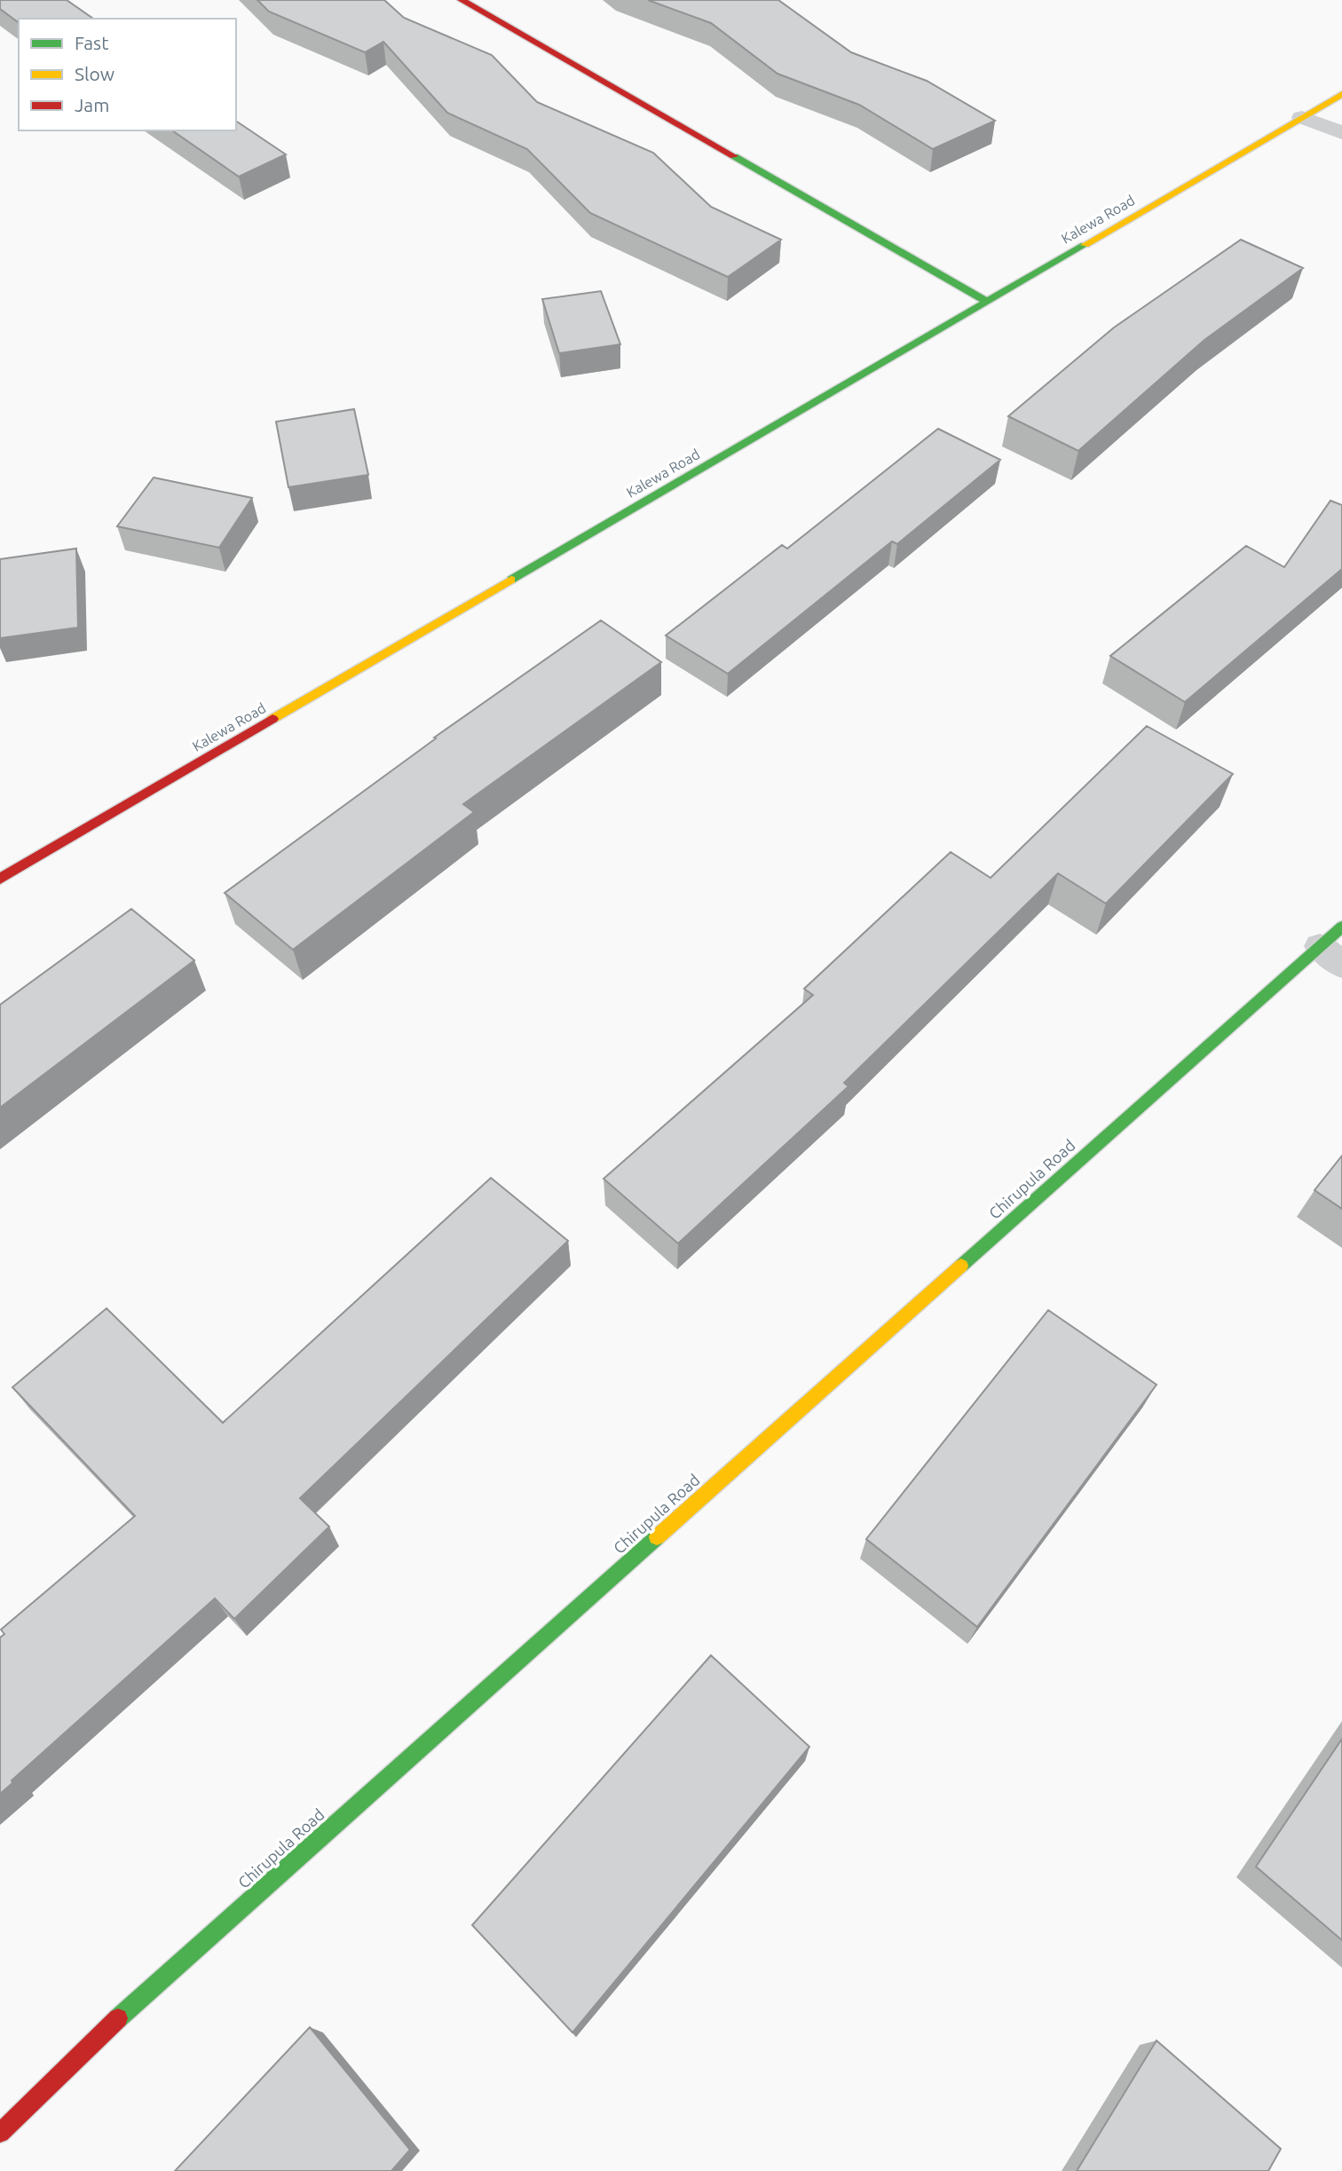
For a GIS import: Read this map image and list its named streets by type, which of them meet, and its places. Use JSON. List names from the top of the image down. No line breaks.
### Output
{"streets":{"street":["Kalewa Road","Chirupula Road"]},"legend":["Fast","Slow","Jam"]}
